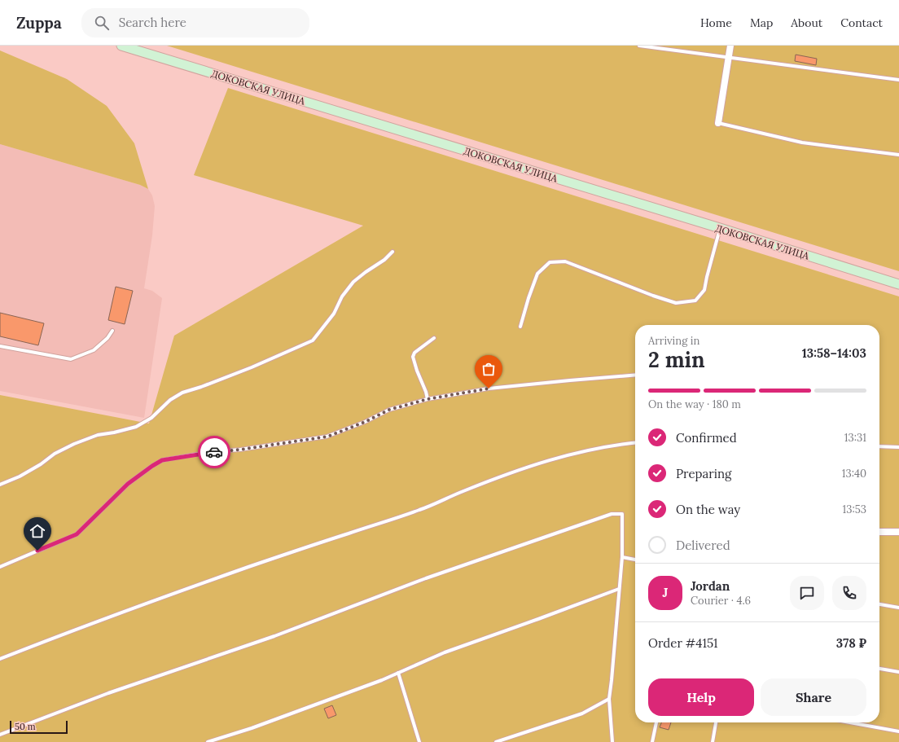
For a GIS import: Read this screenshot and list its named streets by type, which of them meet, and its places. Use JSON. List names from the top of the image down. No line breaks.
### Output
{"streets":{"street":["ДОКОВСКАЯ УЛИЦА"]},"scale_bar":"50 m","page":{"header":"Zuppa","search":"Search here","nav":["Home","Map","About","Contact"],"heading":["2 min","Arriving in","13:58–14:03"],"panel":["Jordan","Courier · 4.6","Order #4151","378 ₽"],"bar":"On the way · 180 m","list":[["Confirmed","13:31"],["Preparing","13:40"],["On the way","13:53"],"Delivered"],"round":"J","buttons":["Help","Share"],"scale":"50 m"}}
